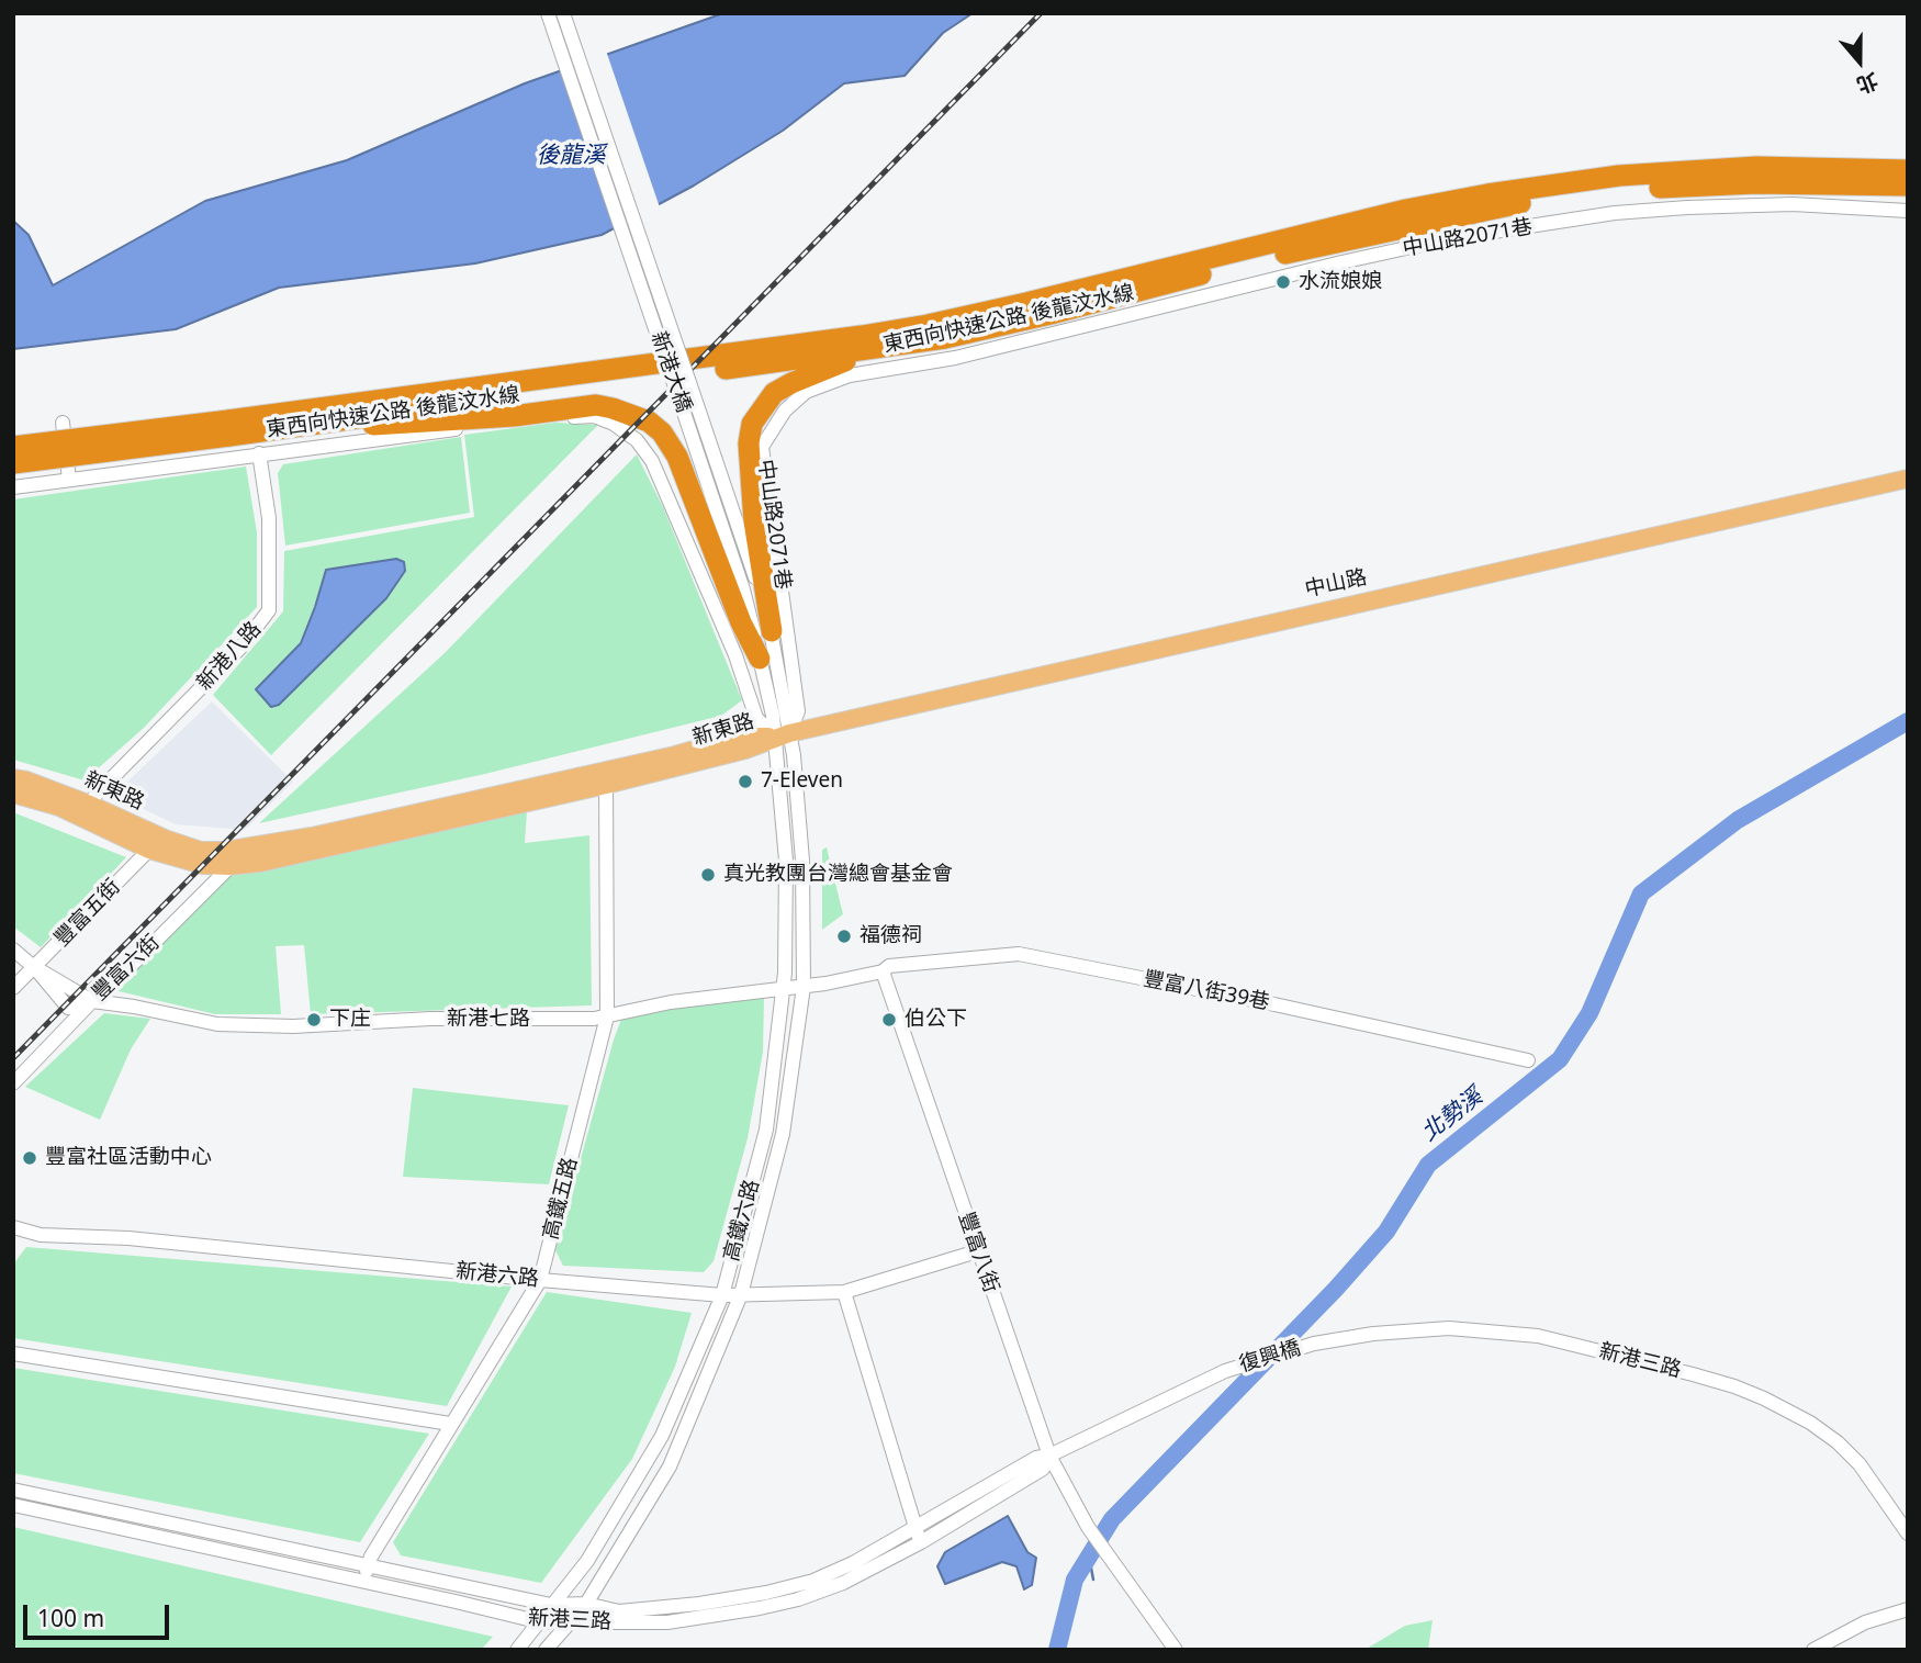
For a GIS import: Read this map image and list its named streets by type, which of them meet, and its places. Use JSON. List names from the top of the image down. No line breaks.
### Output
{"streets":{"highway":["東西向快速公路 後龍汶水線"],"main road":["中山路","新東路"],"street":["中山路2071巷","新港大橋","新港八路","豐富五街","豐富六街","豐富八街39巷","新港七路","高鐵五路","高鐵六路","豐富八街","新港六路","復興橋","新港三路"]},"crossings":[["中山路2071巷","新港大橋"],["中山路2071巷","中山路"],["中山路2071巷","新東路"],["中山路2071巷","高鐵六路"],["新港大橋","中山路"],["新港大橋","新東路"],["新港大橋","高鐵六路"],["中山路","新東路"],["中山路","高鐵六路"],["新港八路","新東路"],["新東路","豐富五街"],["新東路","豐富六街"],["新東路","高鐵五路"],["新東路","高鐵六路"],["豐富五街","新港七路"],["豐富六街","新港七路"],["豐富八街39巷","新港七路"],["豐富八街39巷","豐富八街"],["新港七路","高鐵五路"],["新港七路","高鐵六路"],["新港七路","豐富八街"],["高鐵五路","新港六路"],["高鐵五路","新港三路"],["高鐵六路","新港六路"],["高鐵六路","新港三路"],["豐富八街","新港六路"],["豐富八街","新港三路"],["復興橋","新港三路"]],"water":["後龍溪","北勢溪"],"places":["水流娘娘","7-Eleven","真光教團台灣總會基金會","福德祠","下庄","伯公下","豐富社區活動中心"],"scale_bar":"100 m","north":"bottom"}
